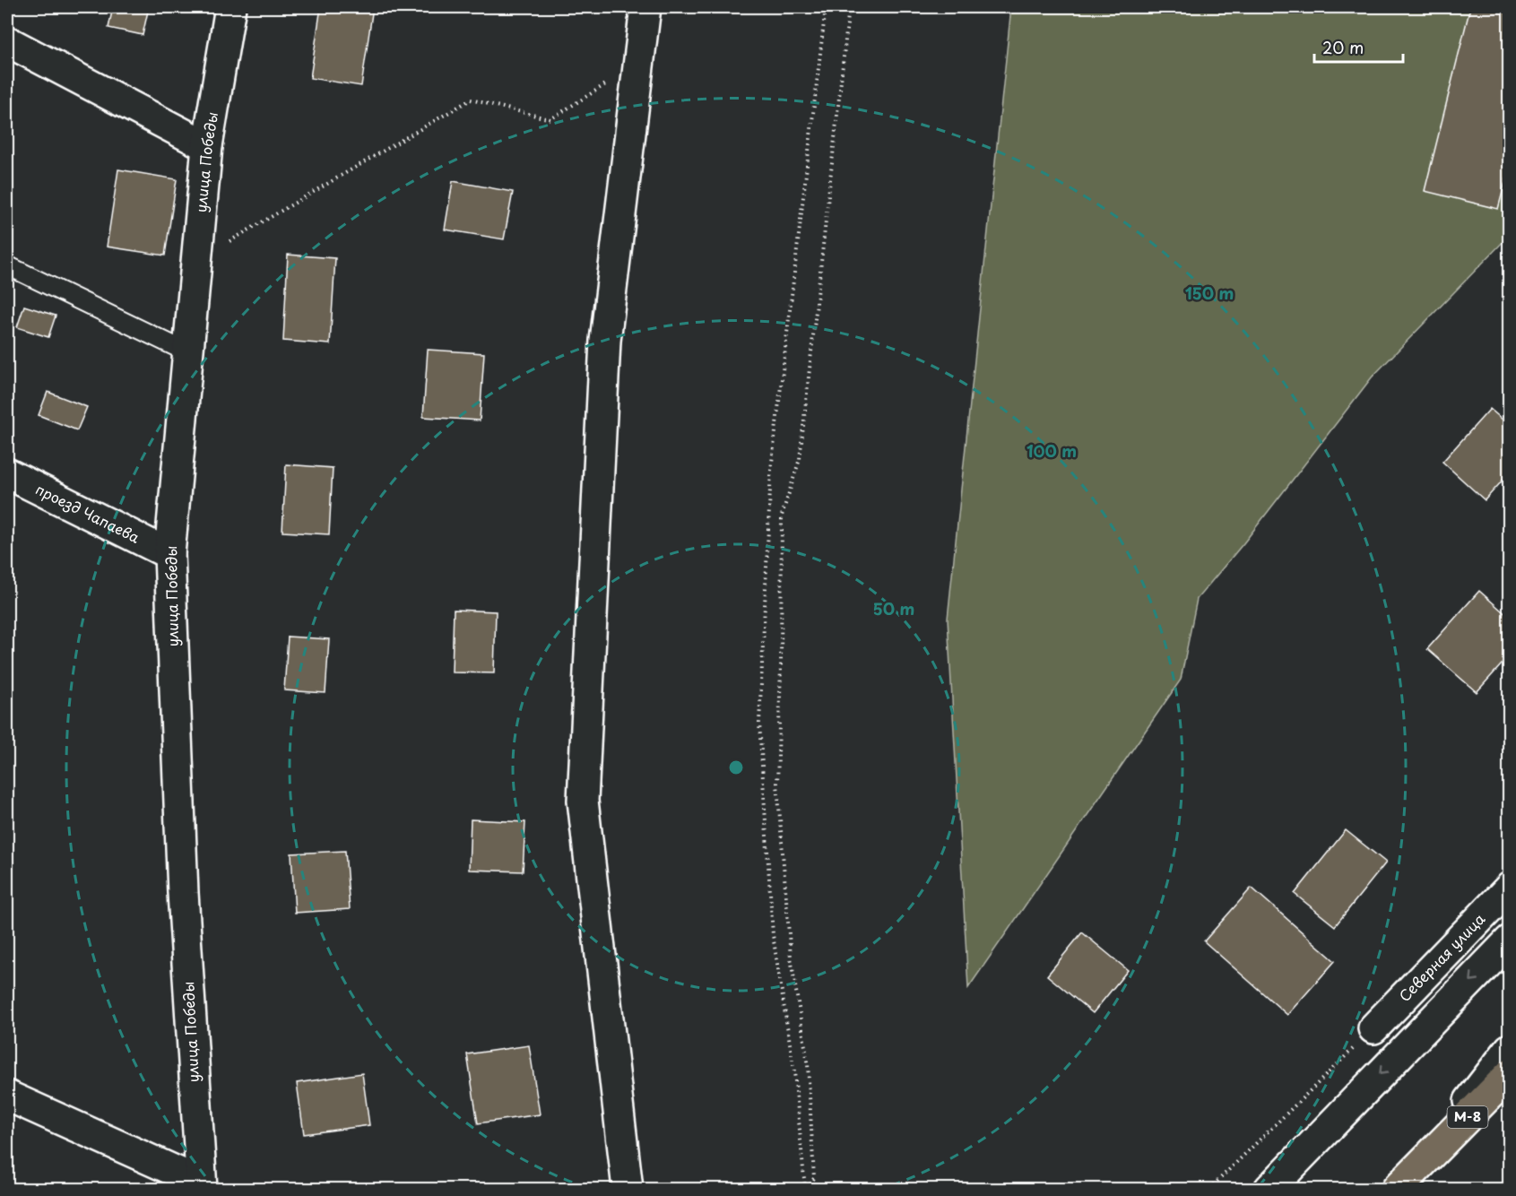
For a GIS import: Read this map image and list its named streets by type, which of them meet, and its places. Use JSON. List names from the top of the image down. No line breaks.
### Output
{"streets":{"highway":["М-8"],"street":["улица Победы","проезд Чапаева","Северная улица"]},"crossings":[["улица Победы","проезд Чапаева"]],"scale_bar":"20 m","rings":["150 m","100 m","50 m"]}
